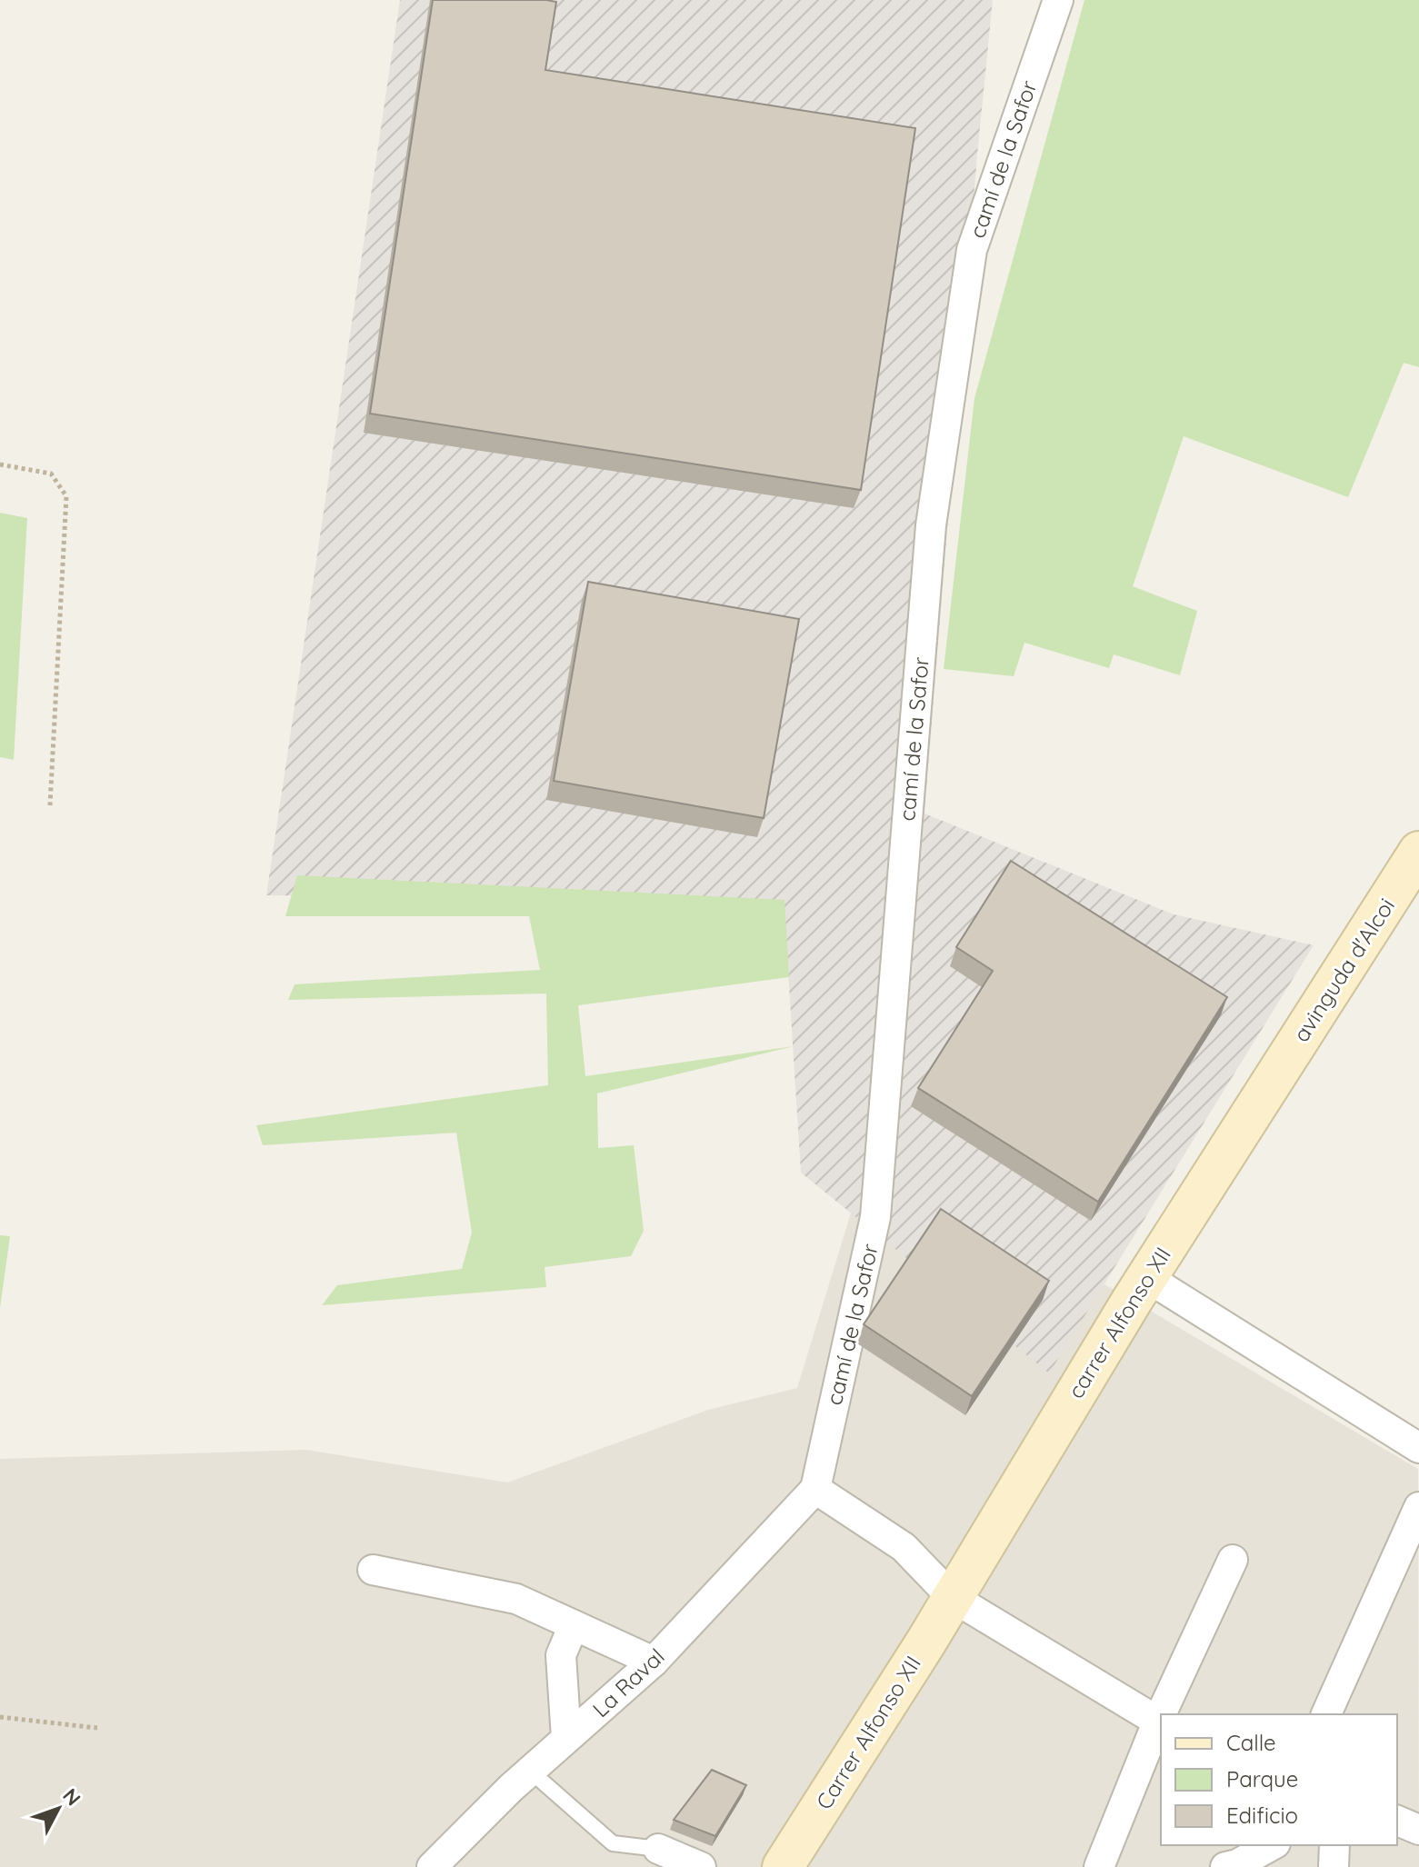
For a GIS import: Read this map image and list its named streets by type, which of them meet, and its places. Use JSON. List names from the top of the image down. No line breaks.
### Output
{"streets":{"street":["camí de la Safor","avinguda d'Alcoi","carrer Alfonso XII","La Raval","Carrer Alfonso XII"]},"crossings":[["camí de la Safor","La Raval"],["avinguda d'Alcoi","carrer Alfonso XII"],["carrer Alfonso XII","Carrer Alfonso XII"]],"legend":["Calle","Parque","Edificio"],"north":"top right"}
